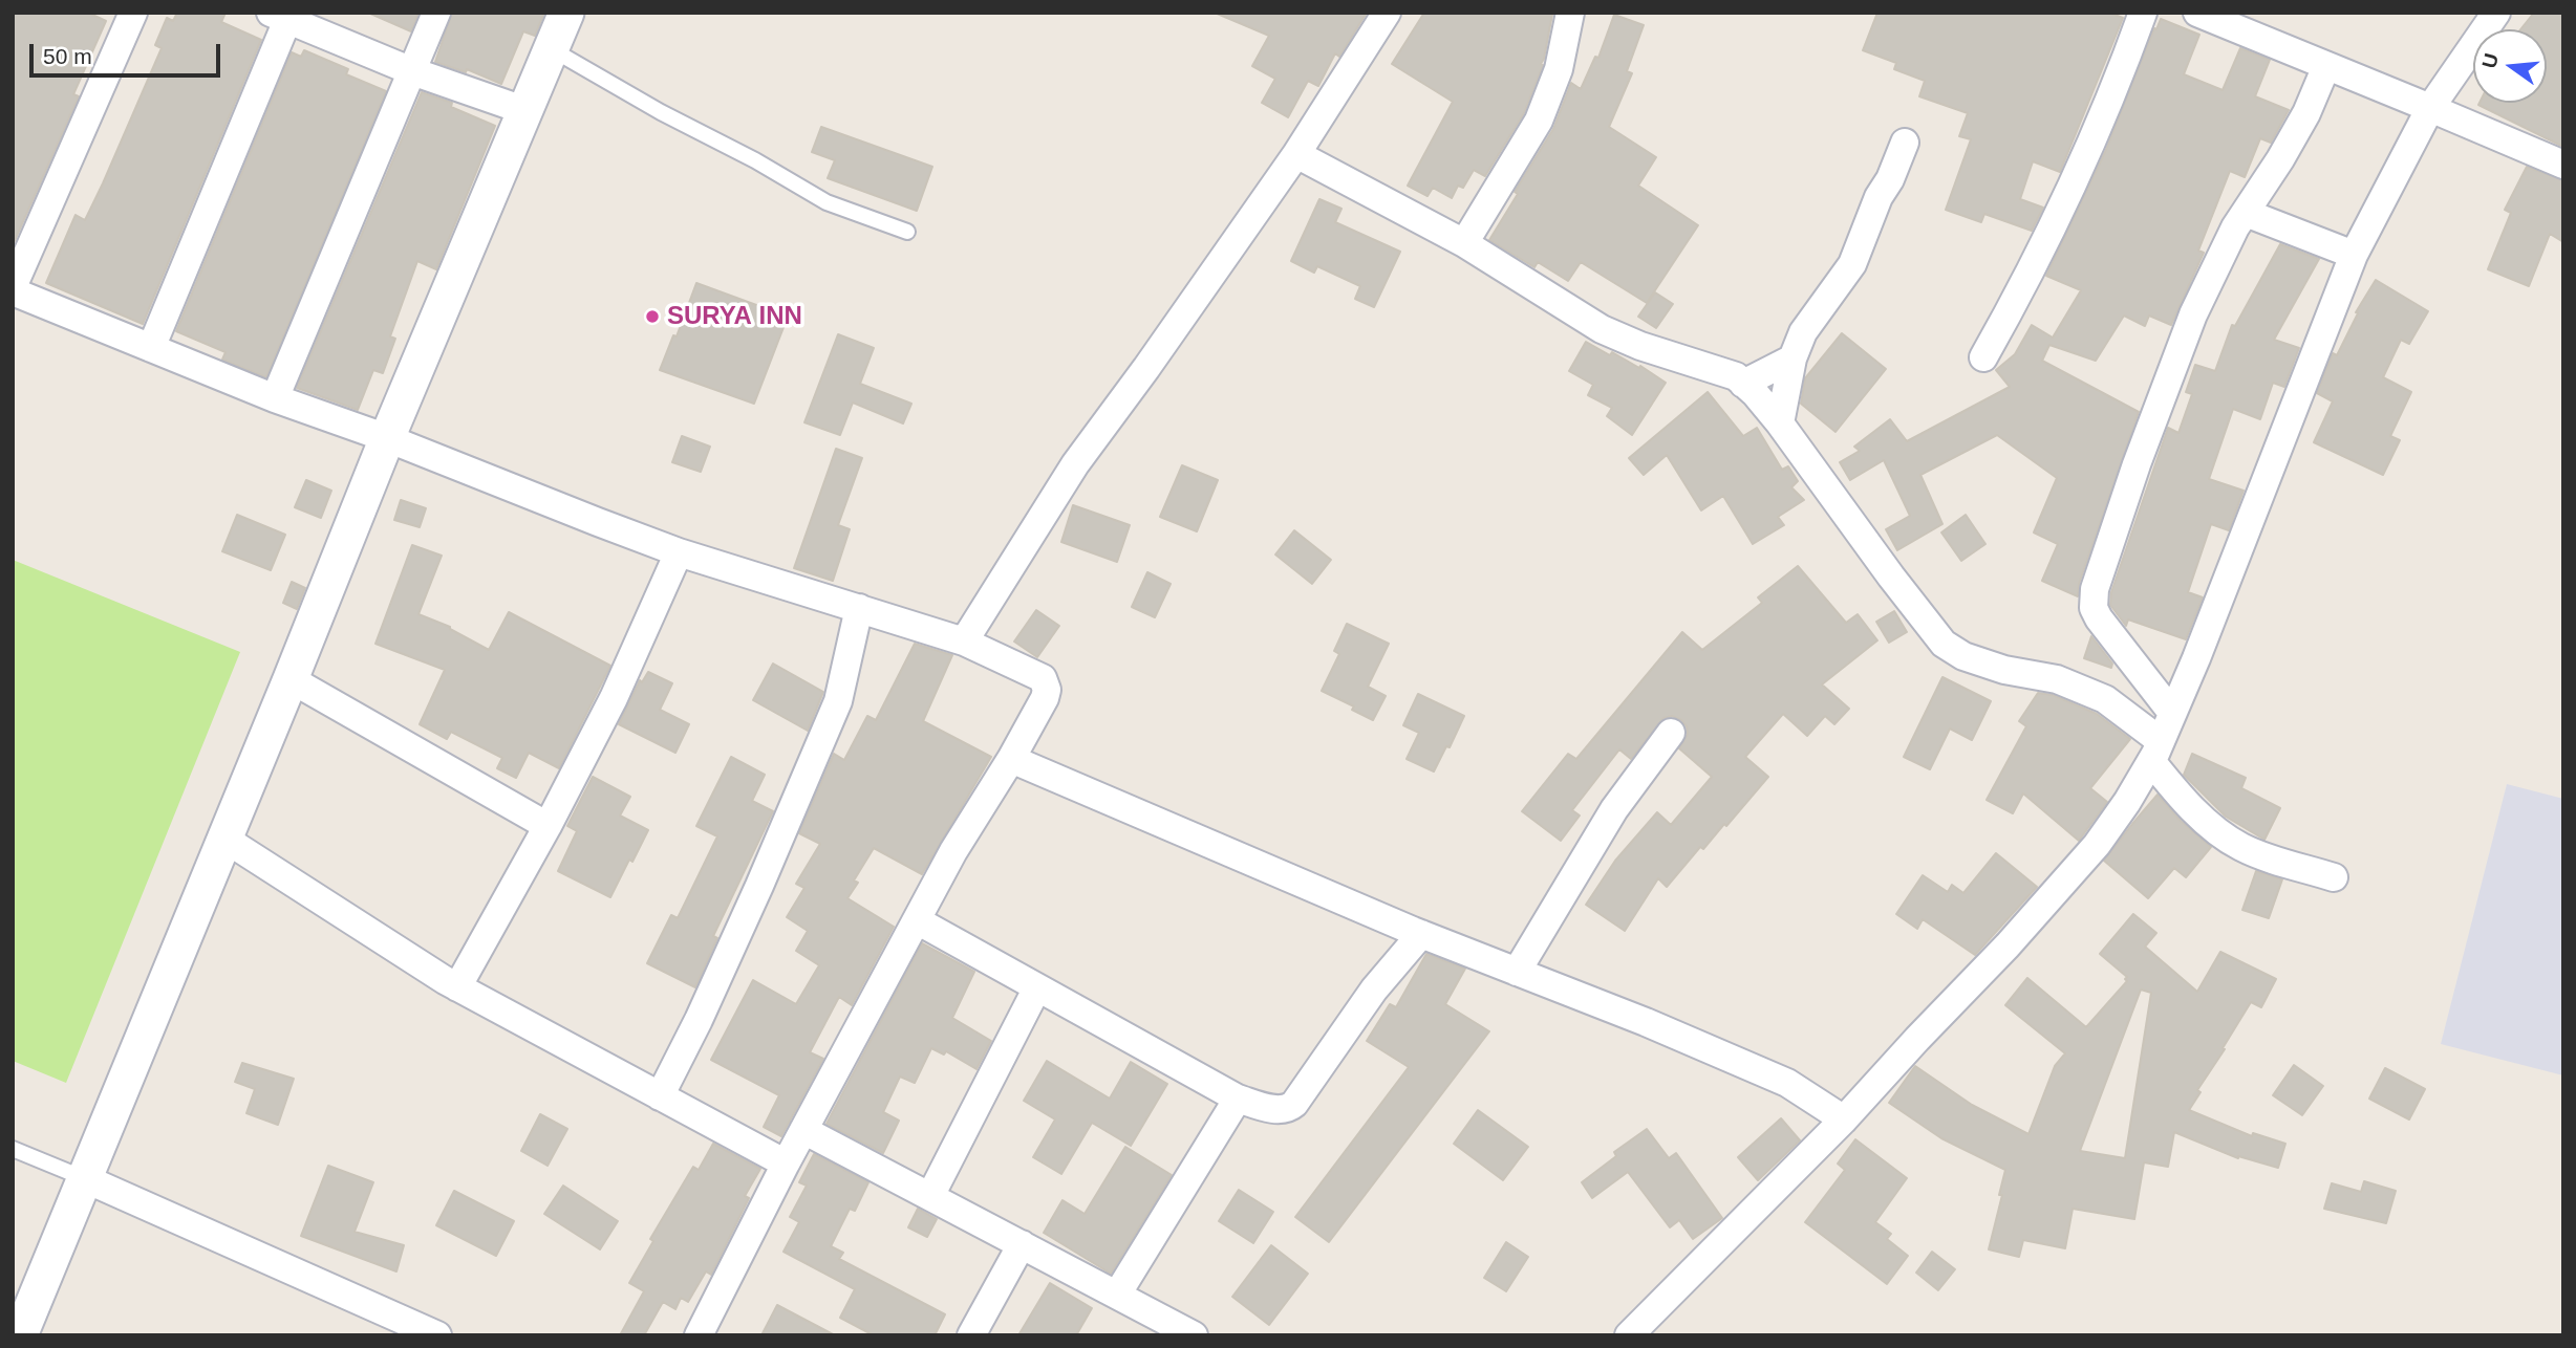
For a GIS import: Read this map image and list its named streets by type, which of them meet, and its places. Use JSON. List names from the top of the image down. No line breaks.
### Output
{"places":["SURYA INN"],"scale_bar":"50 m","north":"left"}
